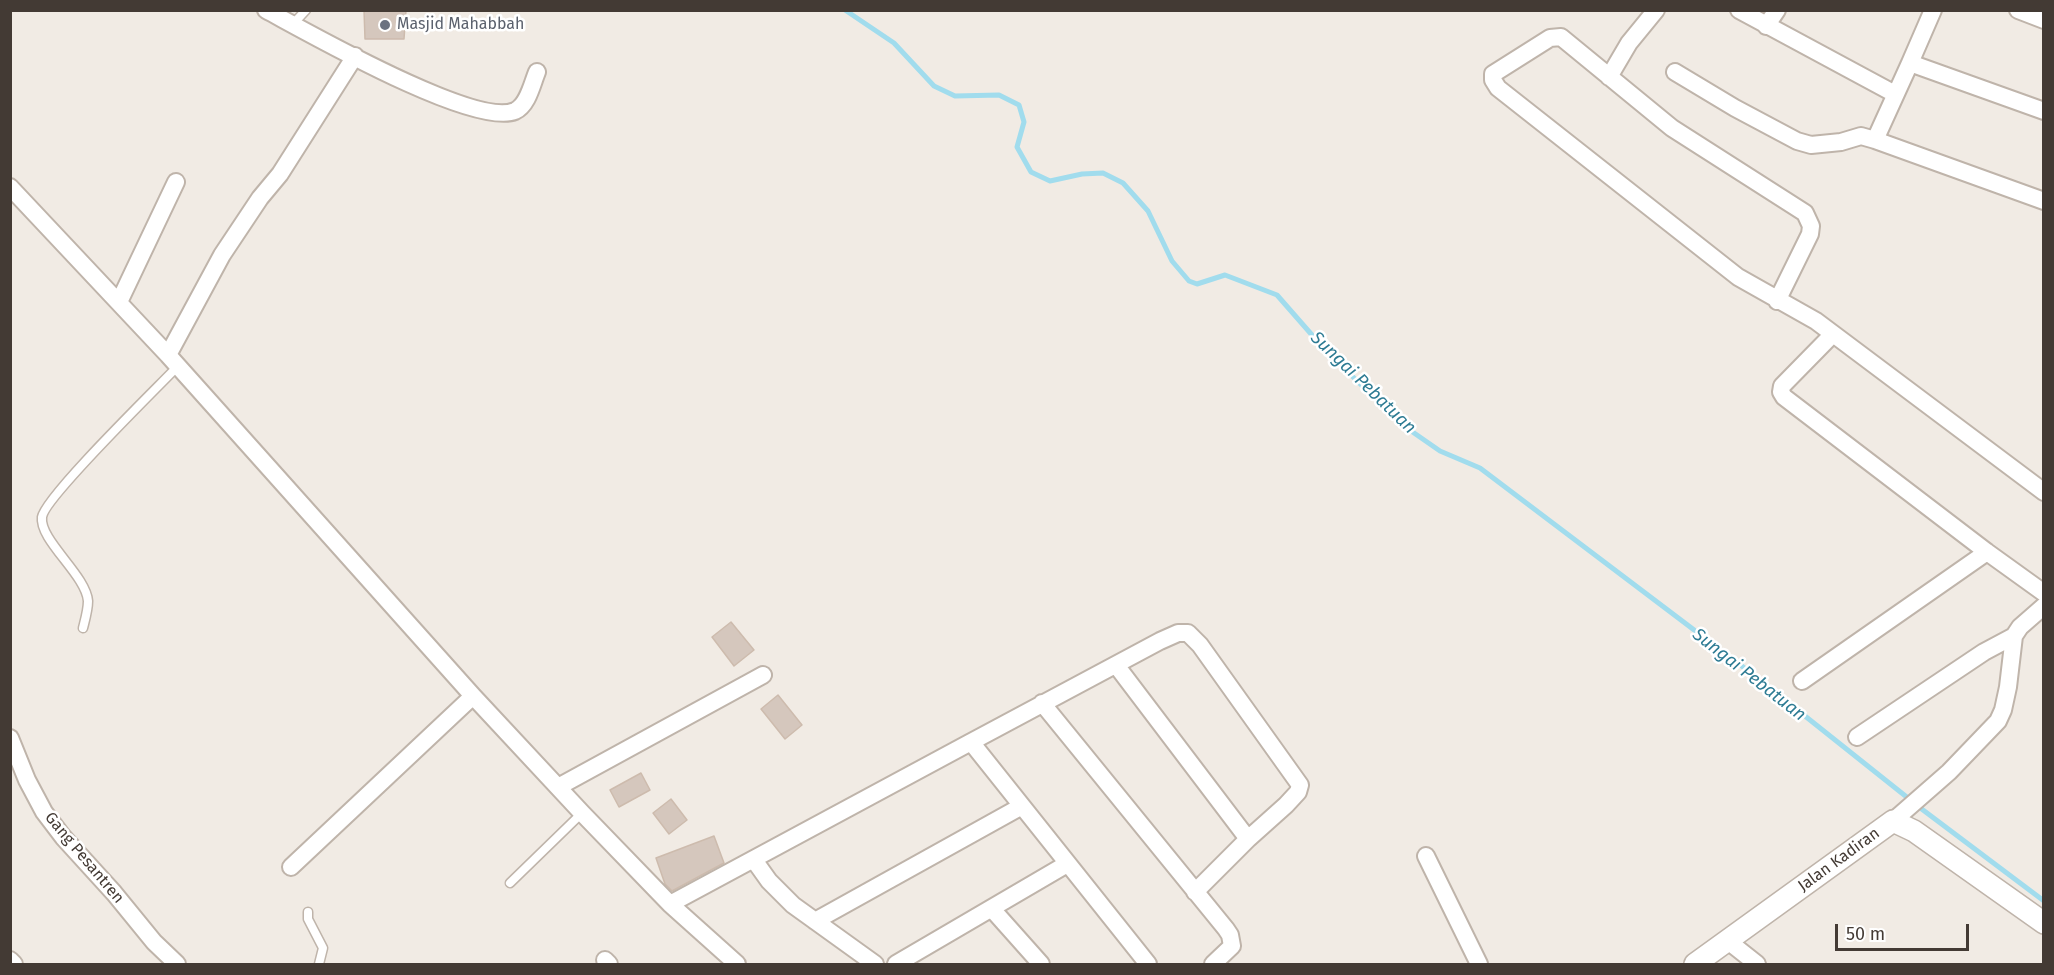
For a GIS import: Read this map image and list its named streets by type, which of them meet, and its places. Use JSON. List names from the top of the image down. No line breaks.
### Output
{"streets":{"street":["Gang Pesantren","Jalan Kadiran"]},"water":["Sungai Pebatuan"],"places":["Masjid Mahabbah"],"scale_bar":"50 m"}
